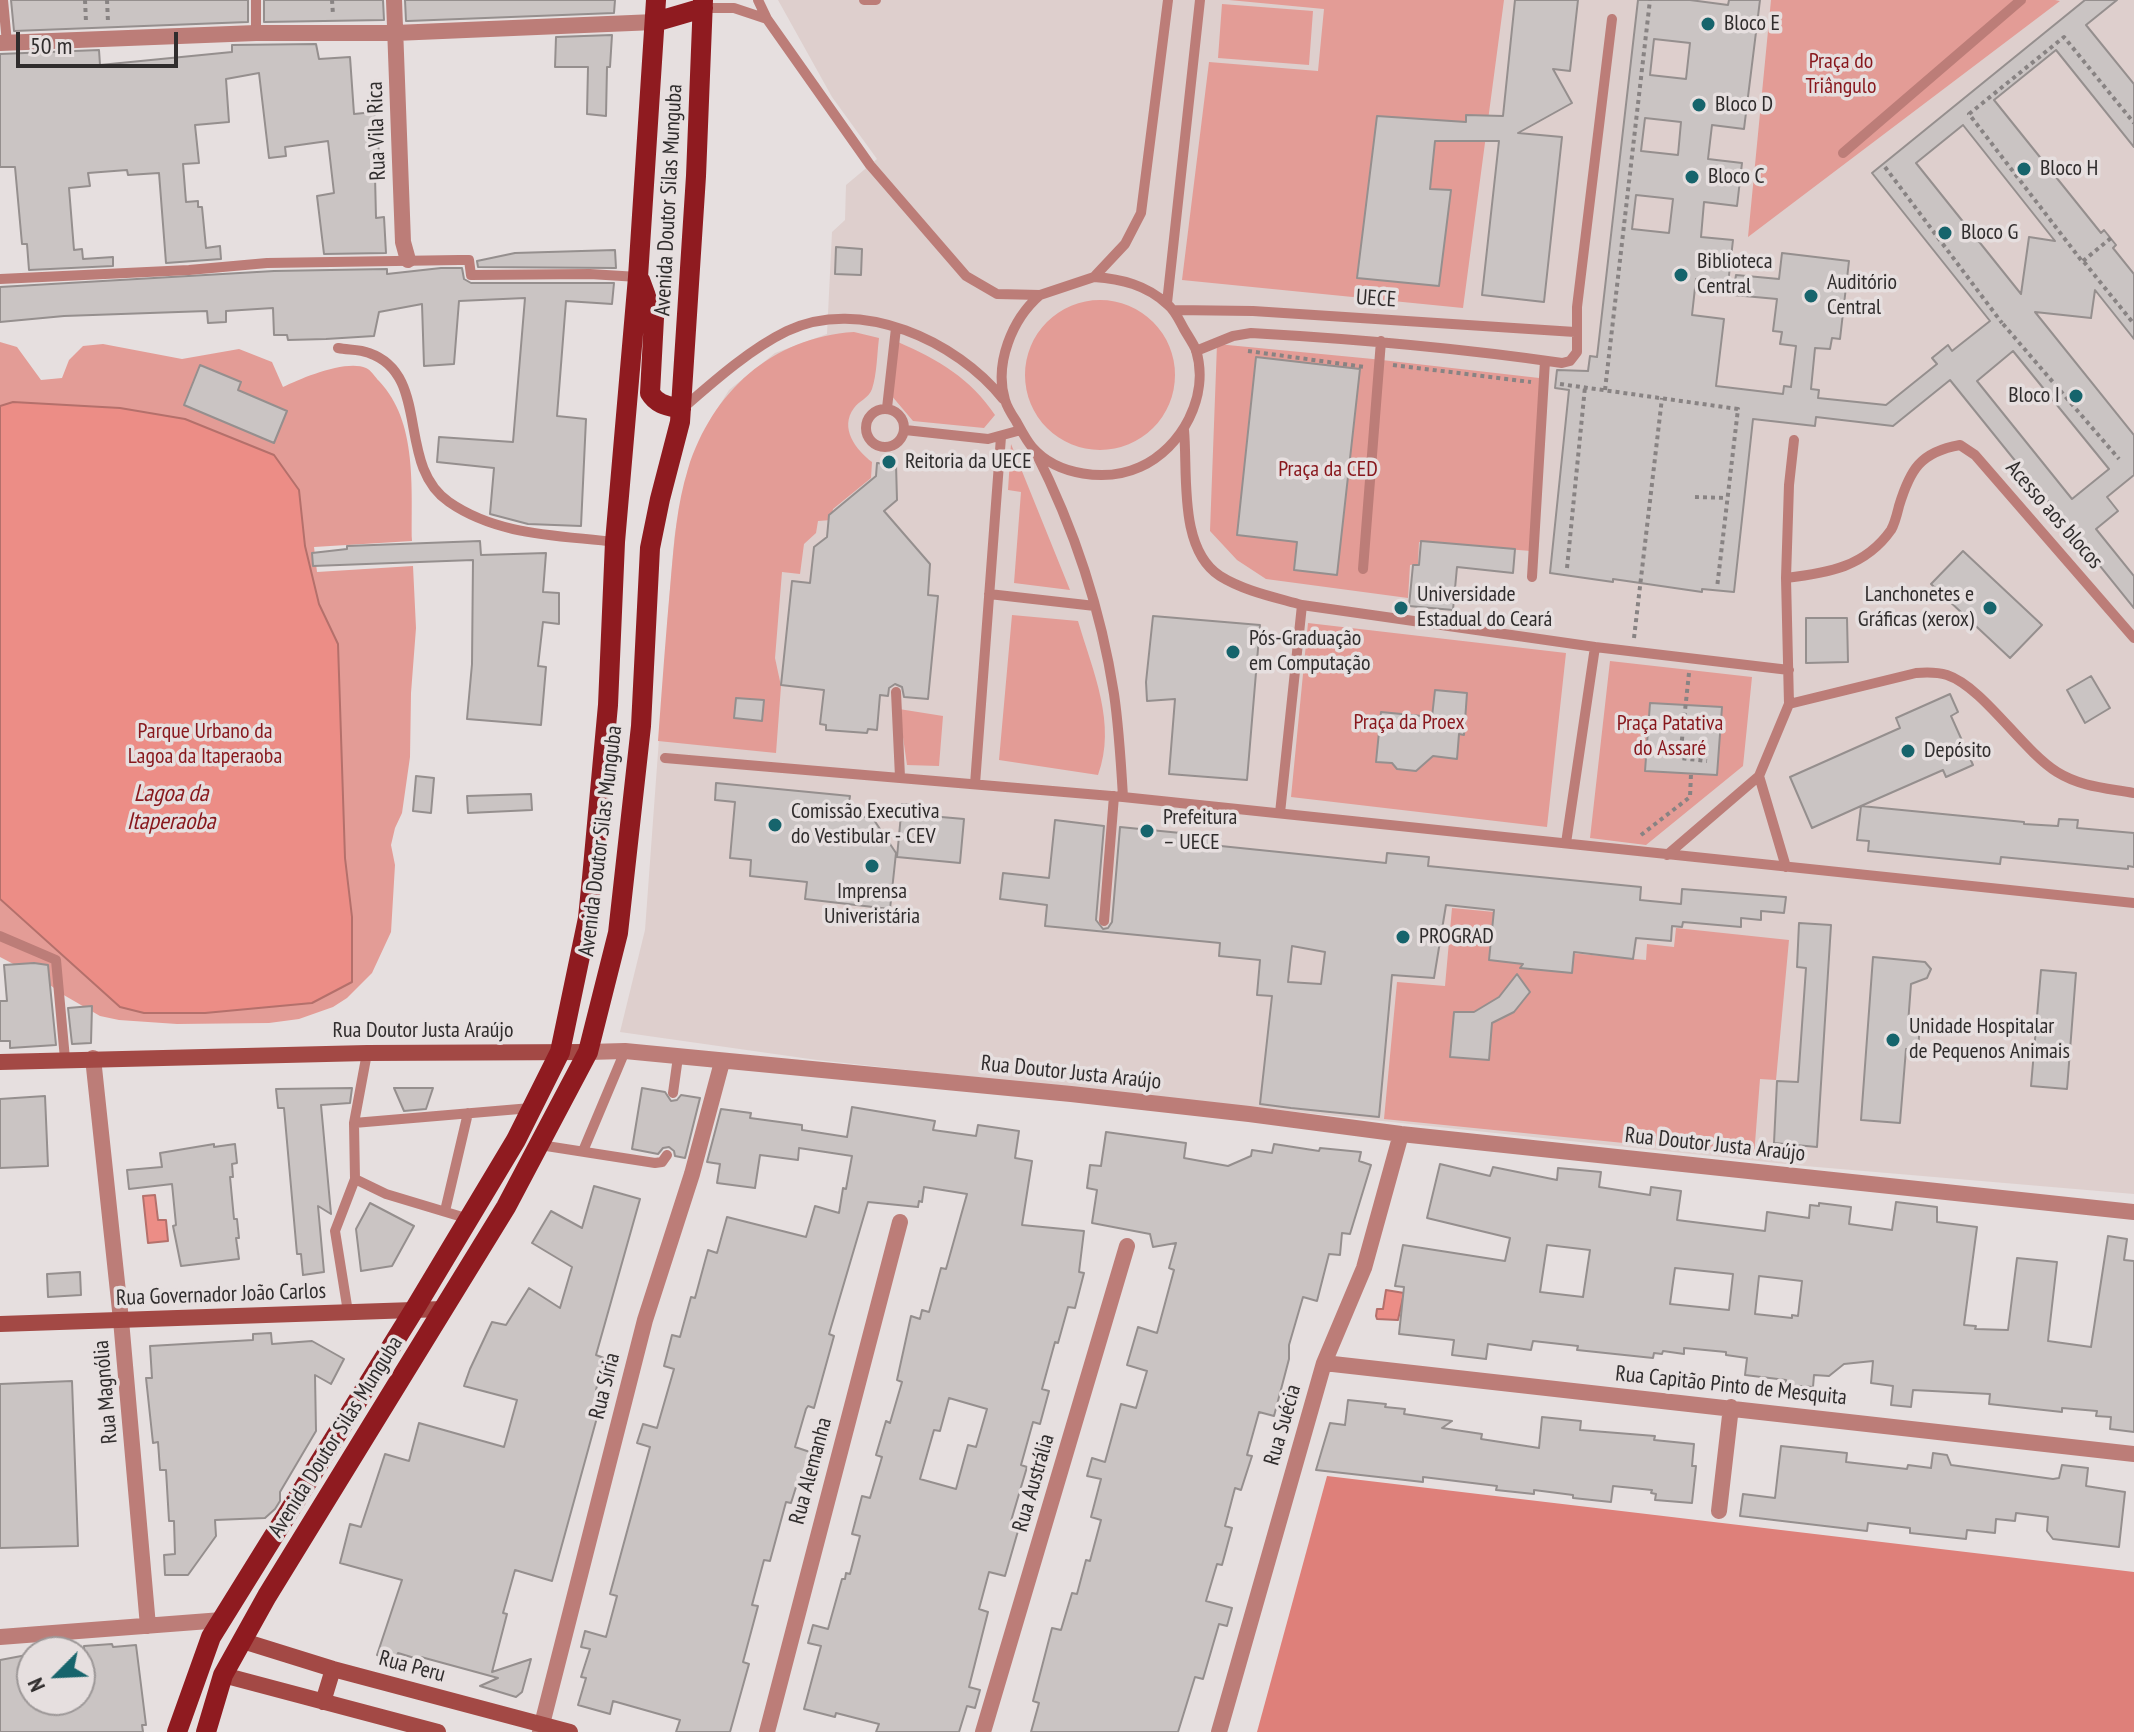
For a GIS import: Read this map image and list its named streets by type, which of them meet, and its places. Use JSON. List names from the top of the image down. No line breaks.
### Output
{"streets":{"main road":["Avenida Doutor Silas Munguba"],"street":["Rua Vila Rica","Rua Doutor Justa Araújo","Rua Governador João Carlos","Rua Síria","Rua Capitão Pinto de Mesquita","Rua Magnólia","Rua Suécia","Rua Alemanha","Rua Austrália","Rua Peru"],"lane":["UECE","Acesso aos blocos"]},"crossings":[["Avenida Doutor Silas Munguba","Rua Doutor Justa Araújo"],["Avenida Doutor Silas Munguba","Rua Governador João Carlos"],["Avenida Doutor Silas Munguba","Rua Peru"],["Rua Doutor Justa Araújo","Rua Síria"],["Rua Doutor Justa Araújo","Rua Magnólia"],["Rua Doutor Justa Araújo","Rua Suécia"],["Rua Governador João Carlos","Rua Magnólia"],["Rua Síria","Rua Peru"],["Rua Capitão Pinto de Mesquita","Rua Suécia"]],"water":["Lagoa da Itaperaoba"],"parks":["Praça do Triângulo","Praça da CED","Praça da Proex","Praça Patativa do Assaré","Parque Urbano da Lagoa da Itaperaoba"],"places":["Bloco E","Bloco D","Bloco H","Bloco C","Bloco G","Biblioteca Central","Auditório Central","Bloco I","Reitoria da UECE","Universidade Estadual do Ceará","Lanchonetes e Gráficas (xerox)","Pós-Graduação em Computação","Depósito","Comissão Executiva do Vestibular - CEV","Prefeitura – UECE","Imprensa Univeristária","PROGRAD","Unidade Hospitalar de Pequenos Animais"],"scale_bar":"50 m","north":"bottom left"}
